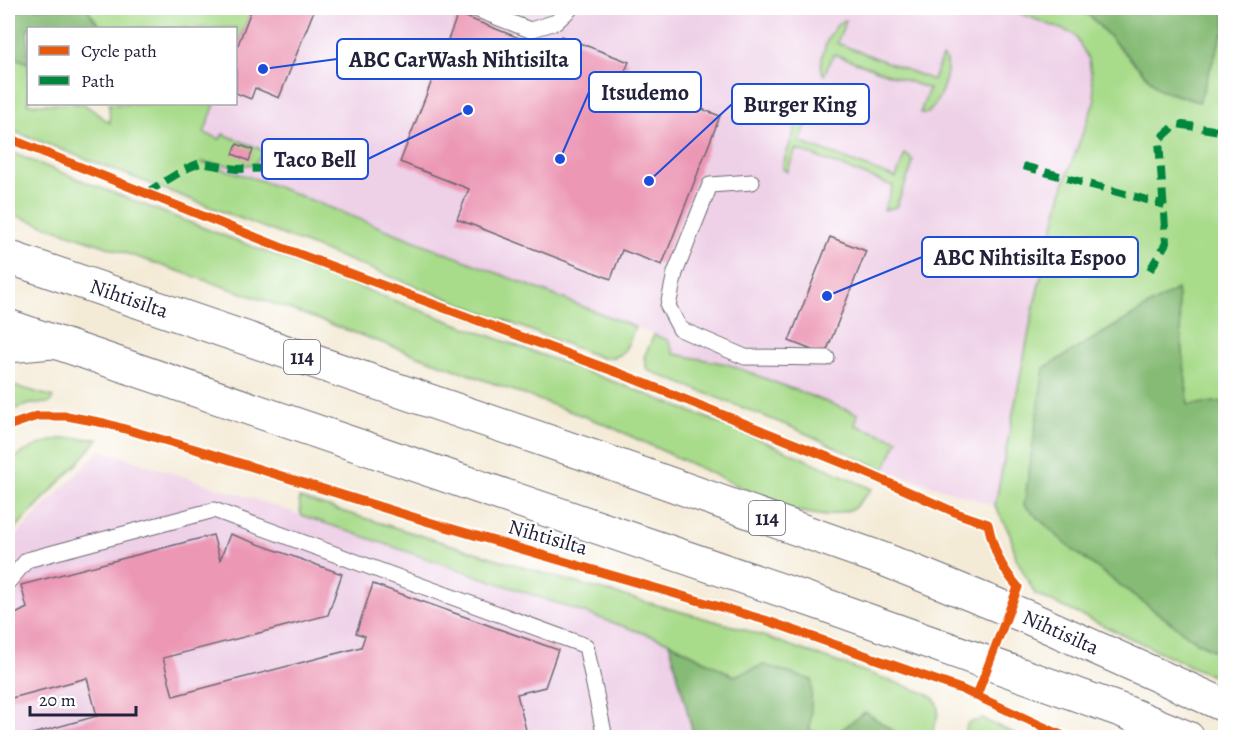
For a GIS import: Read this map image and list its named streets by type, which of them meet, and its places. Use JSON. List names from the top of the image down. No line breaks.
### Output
{"streets":{"main road":["Nihtisilta","114"]},"places":["ABC CarWash Nihtisilta","Taco Bell","Itsudemo","Burger King","ABC Nihtisilta Espoo"],"legend":["Cycle path","Path"],"scale_bar":"20 m"}
